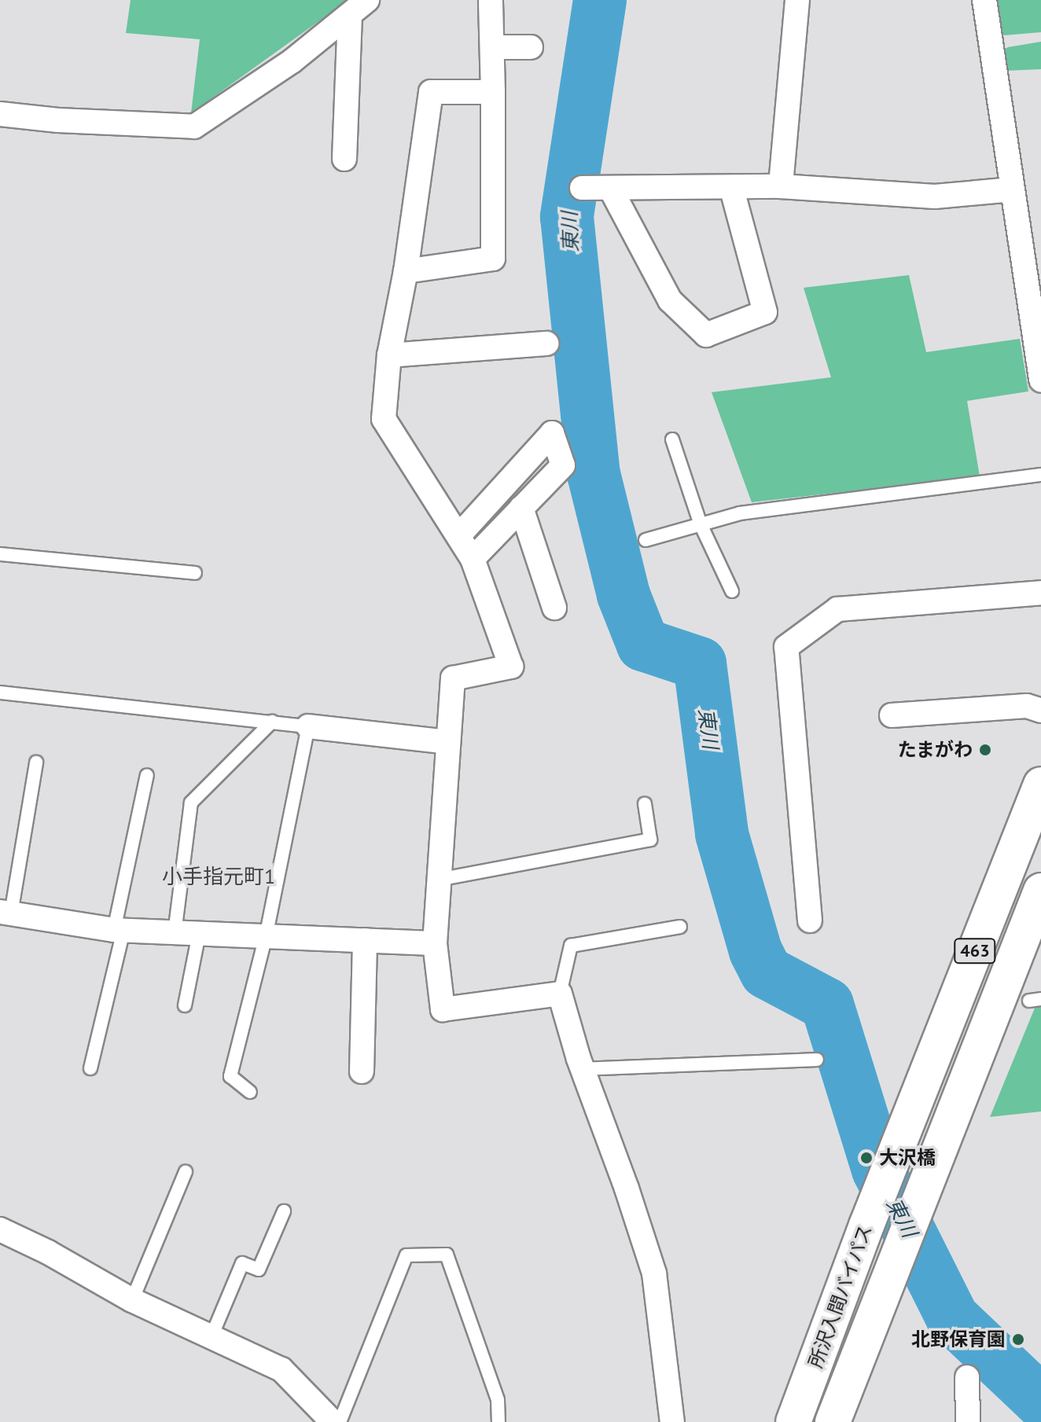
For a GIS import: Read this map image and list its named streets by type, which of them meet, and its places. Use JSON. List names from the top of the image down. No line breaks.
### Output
{"streets":{"highway":["463","所沢入間バイパス"]},"districts":["小手指元町1"],"water":["東川"],"places":["たまがわ","大沢橋","北野保育園"]}
